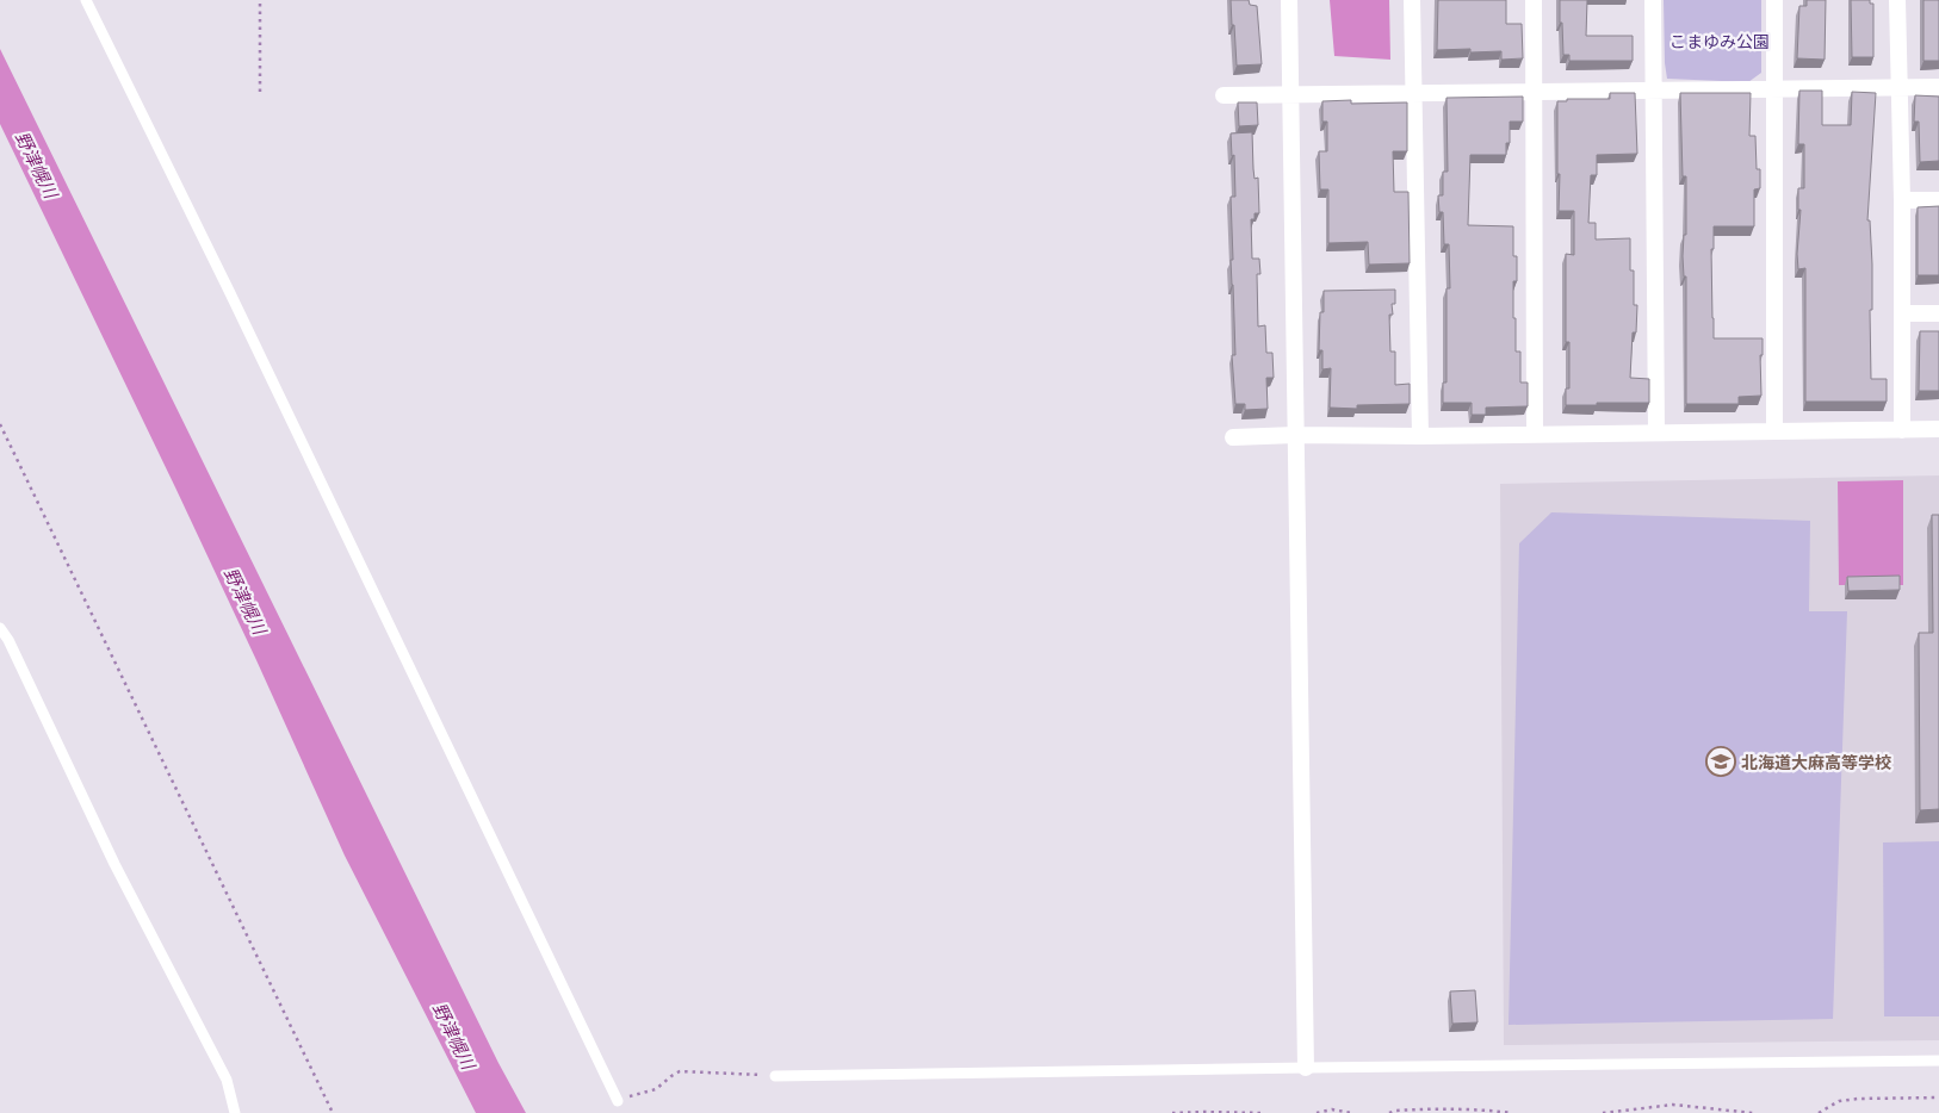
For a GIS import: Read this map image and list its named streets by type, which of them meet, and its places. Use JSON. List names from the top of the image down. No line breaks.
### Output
{"water":["野津幌川"],"parks":["こまゆみ公園"],"places":{"school or university":["北海道大麻高等学校"]}}
